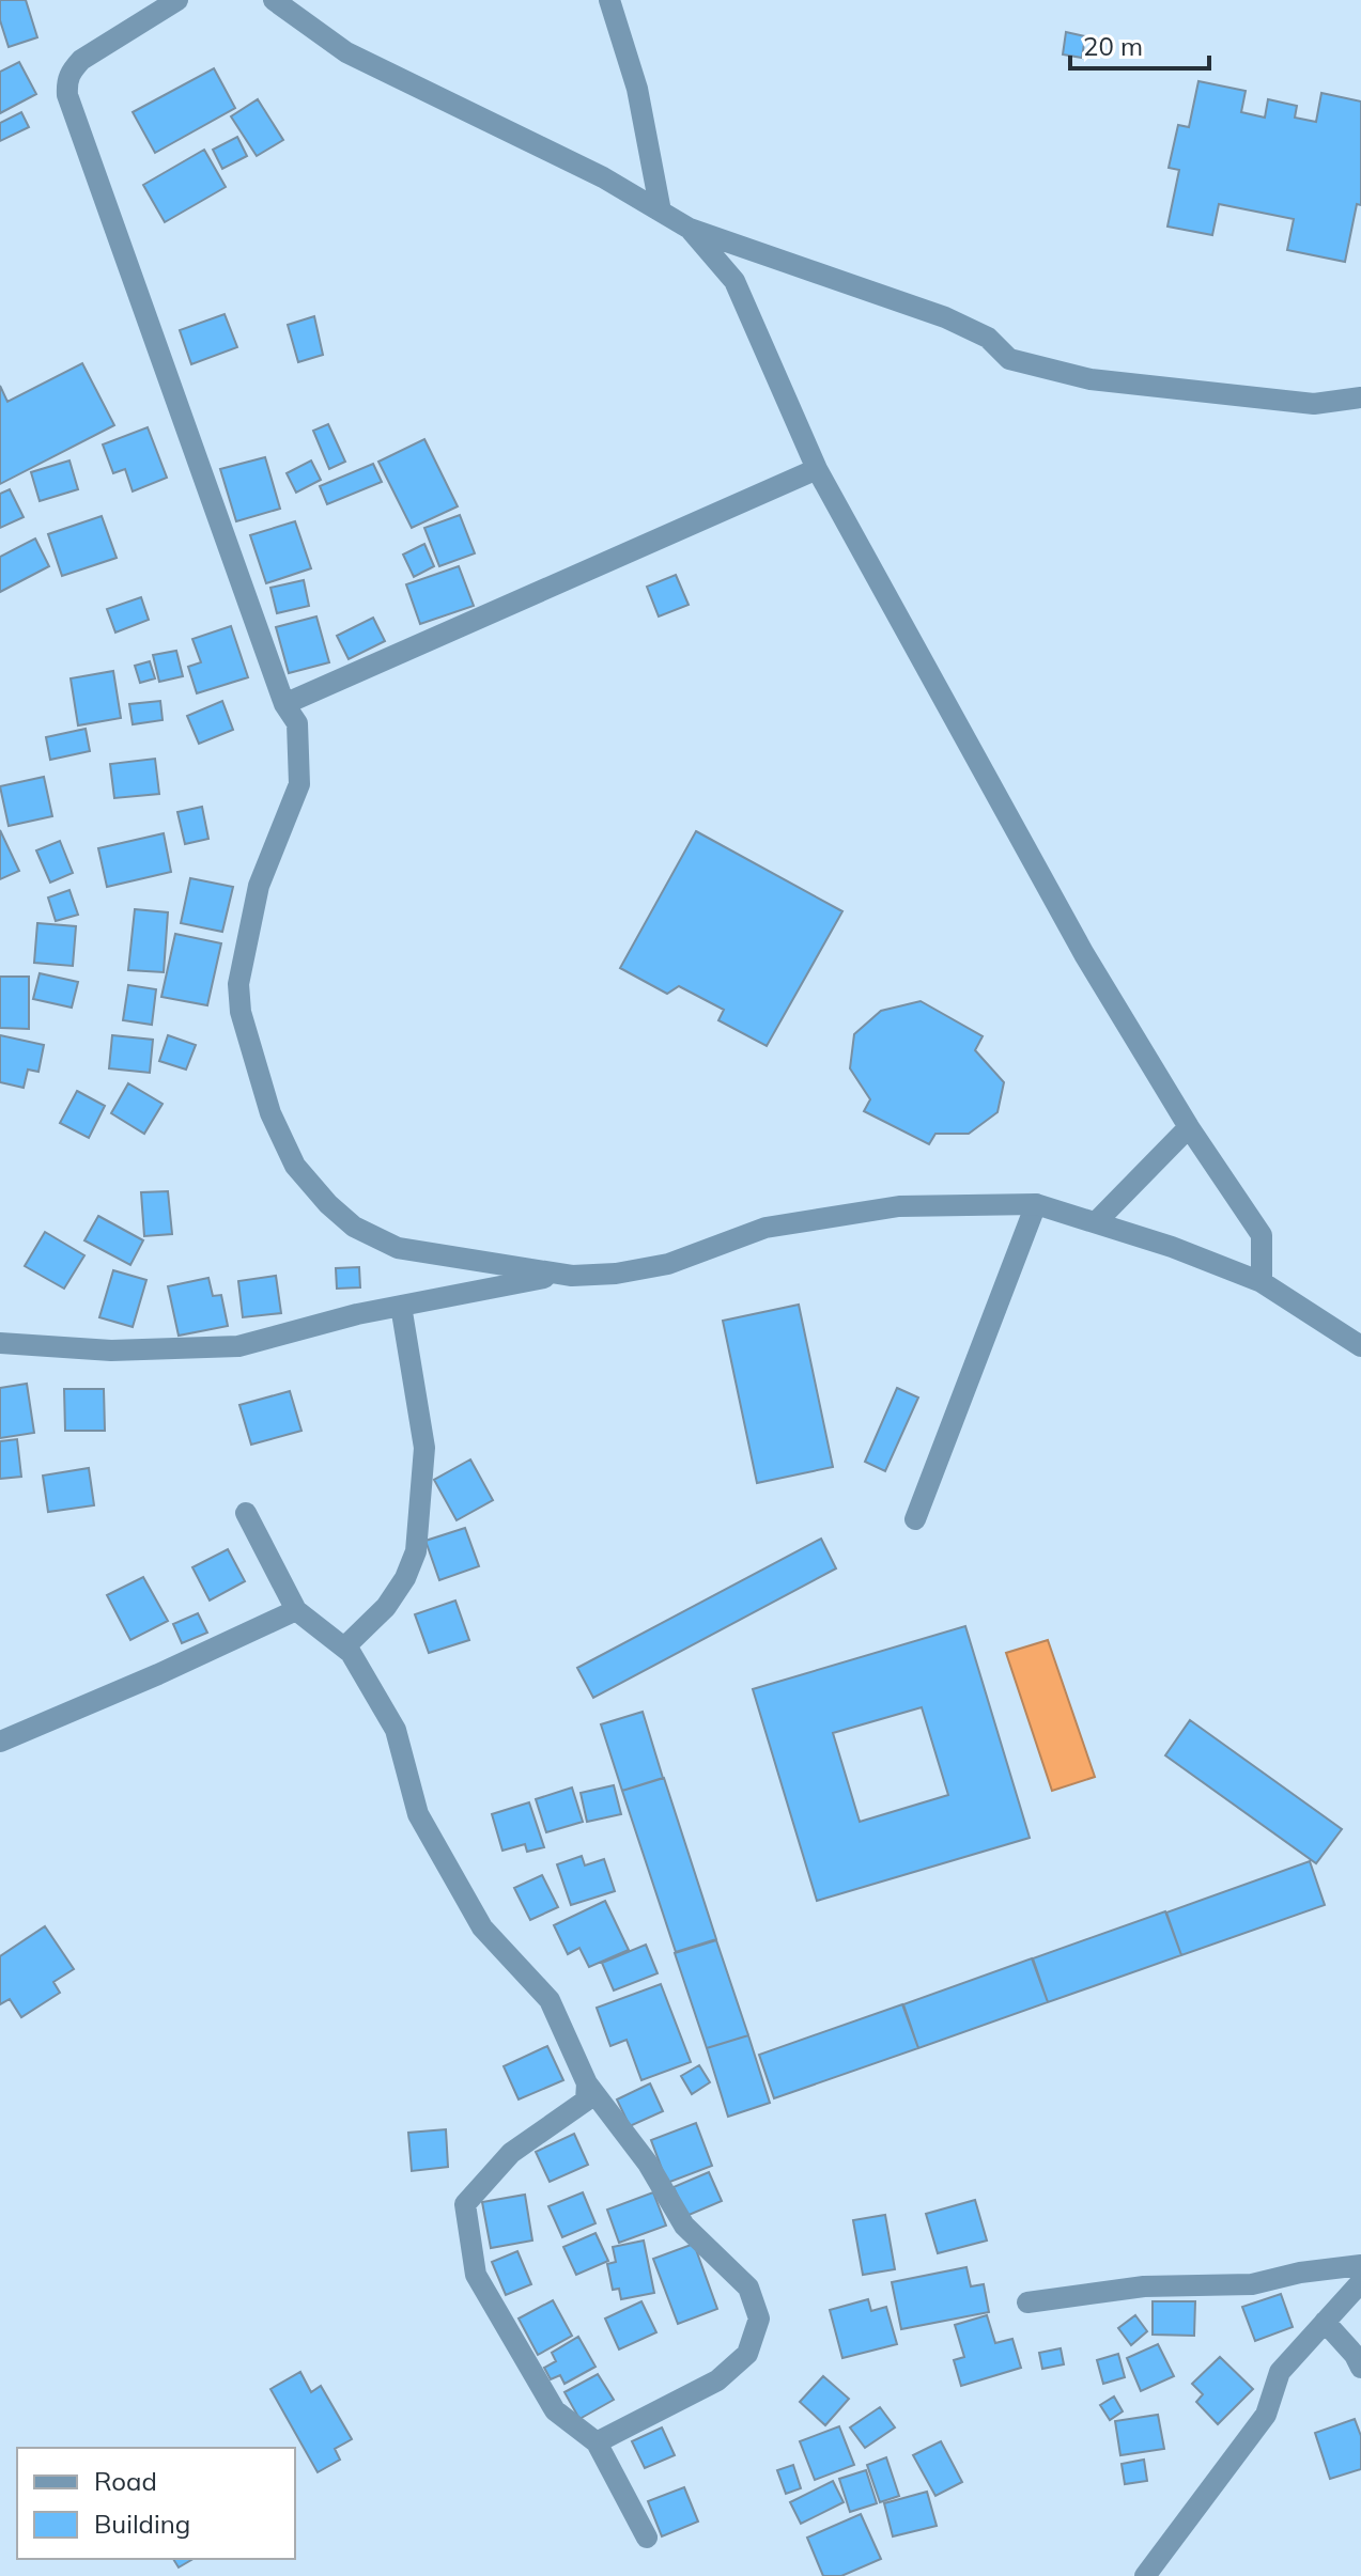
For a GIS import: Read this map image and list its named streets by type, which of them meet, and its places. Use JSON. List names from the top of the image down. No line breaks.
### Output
{"legend":["Road","Building"],"scale_bar":"20 m"}
